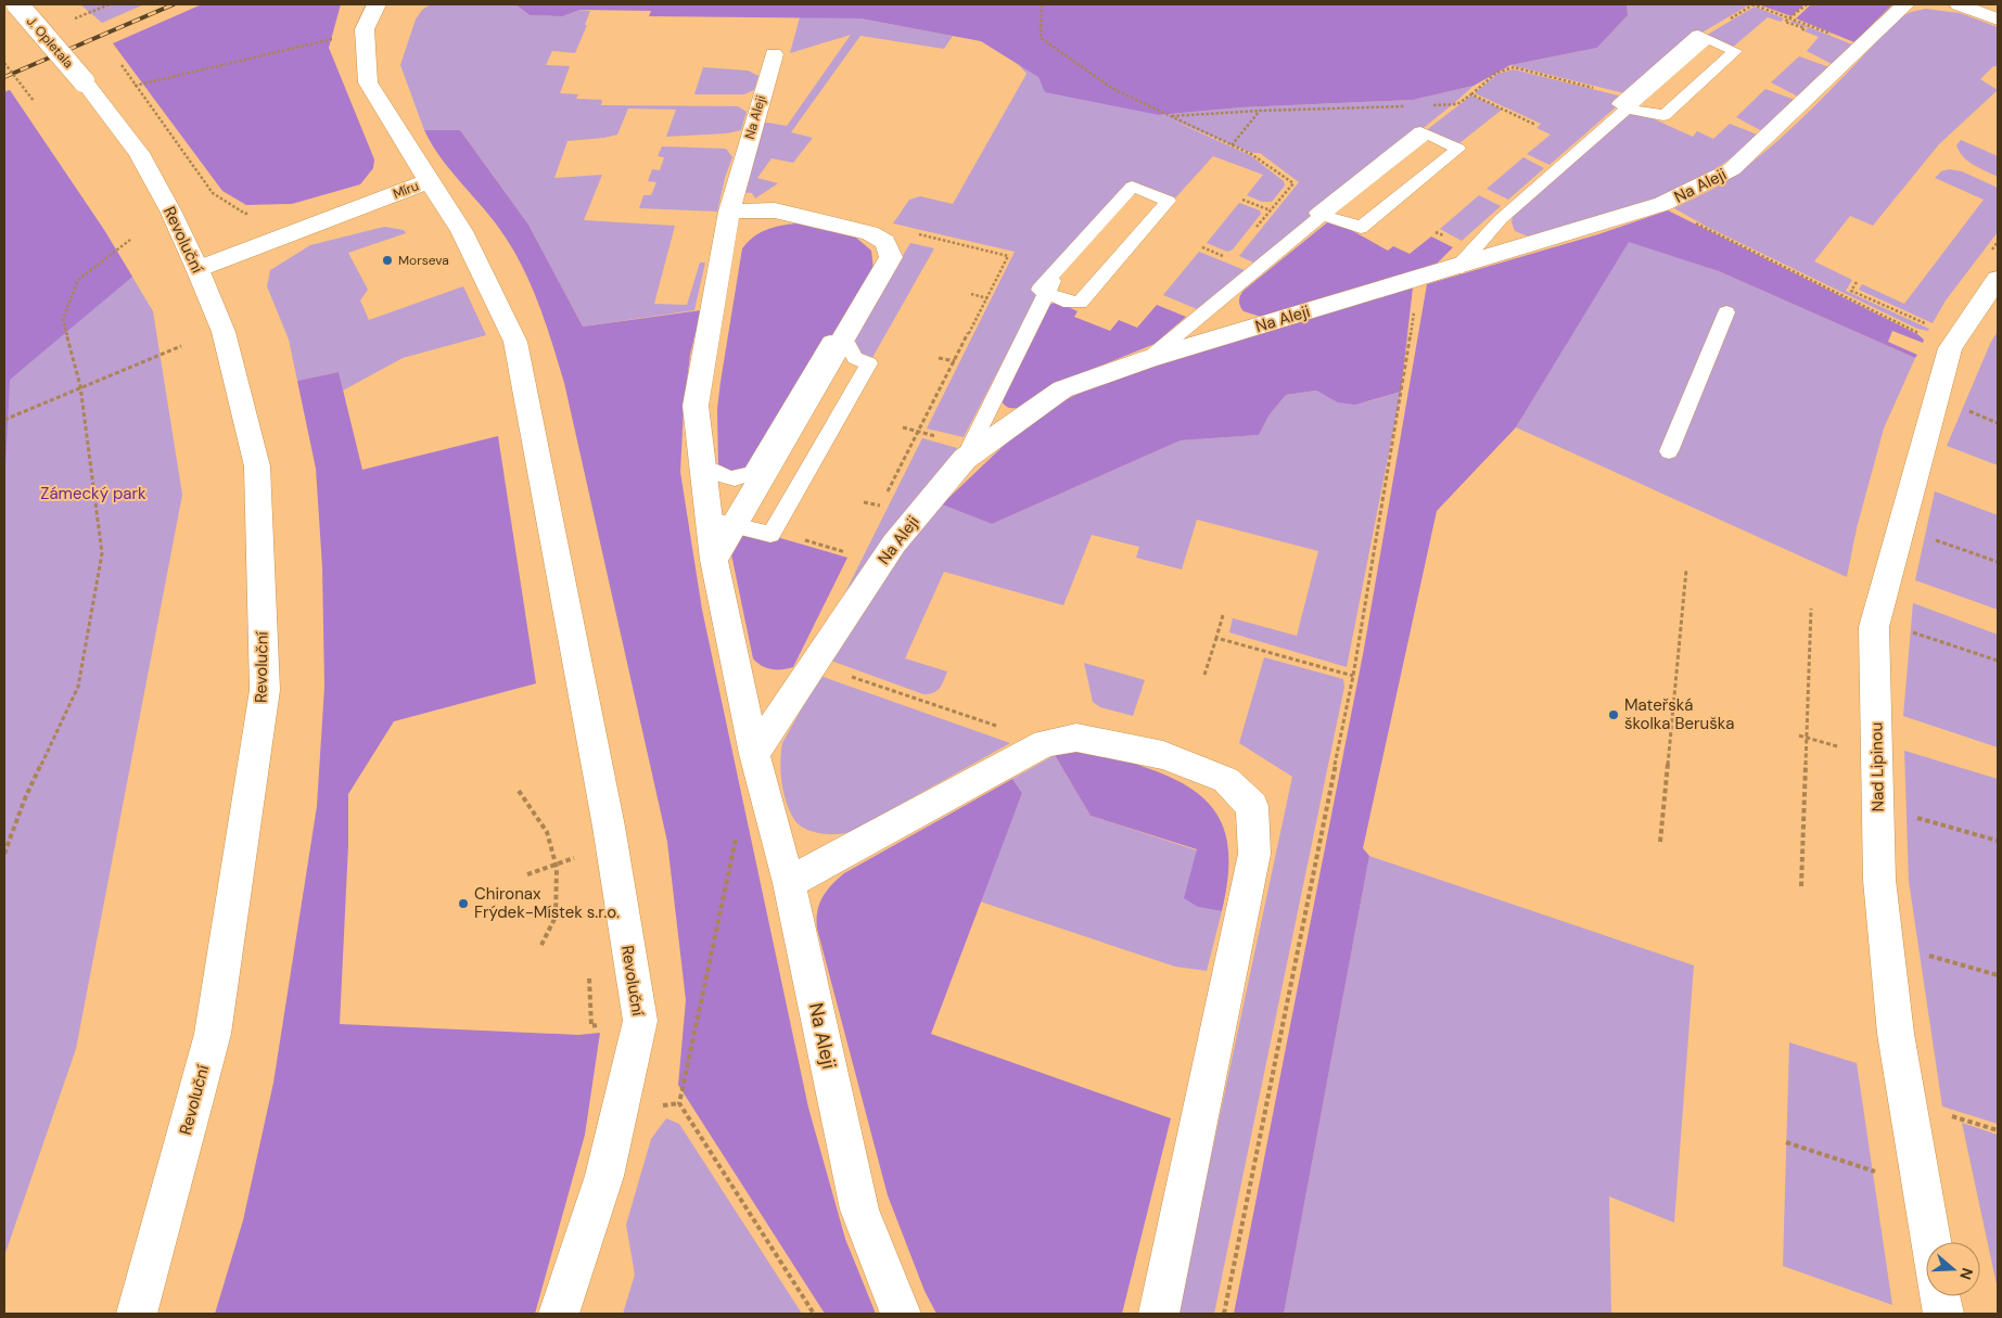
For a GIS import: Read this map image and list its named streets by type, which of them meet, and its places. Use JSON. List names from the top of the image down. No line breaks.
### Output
{"streets":{"street":["J. Opletala","Na Aleji","Míru","Revoluční","Nad Lipinou"]},"crossings":[["J. Opletala","Revoluční"],["Míru","Revoluční"]],"parks":["Zámecký park"],"places":["Morseva","Mateřská školka Beruška","Chironax Frýdek-Místek s.r.o."],"north":"right"}
